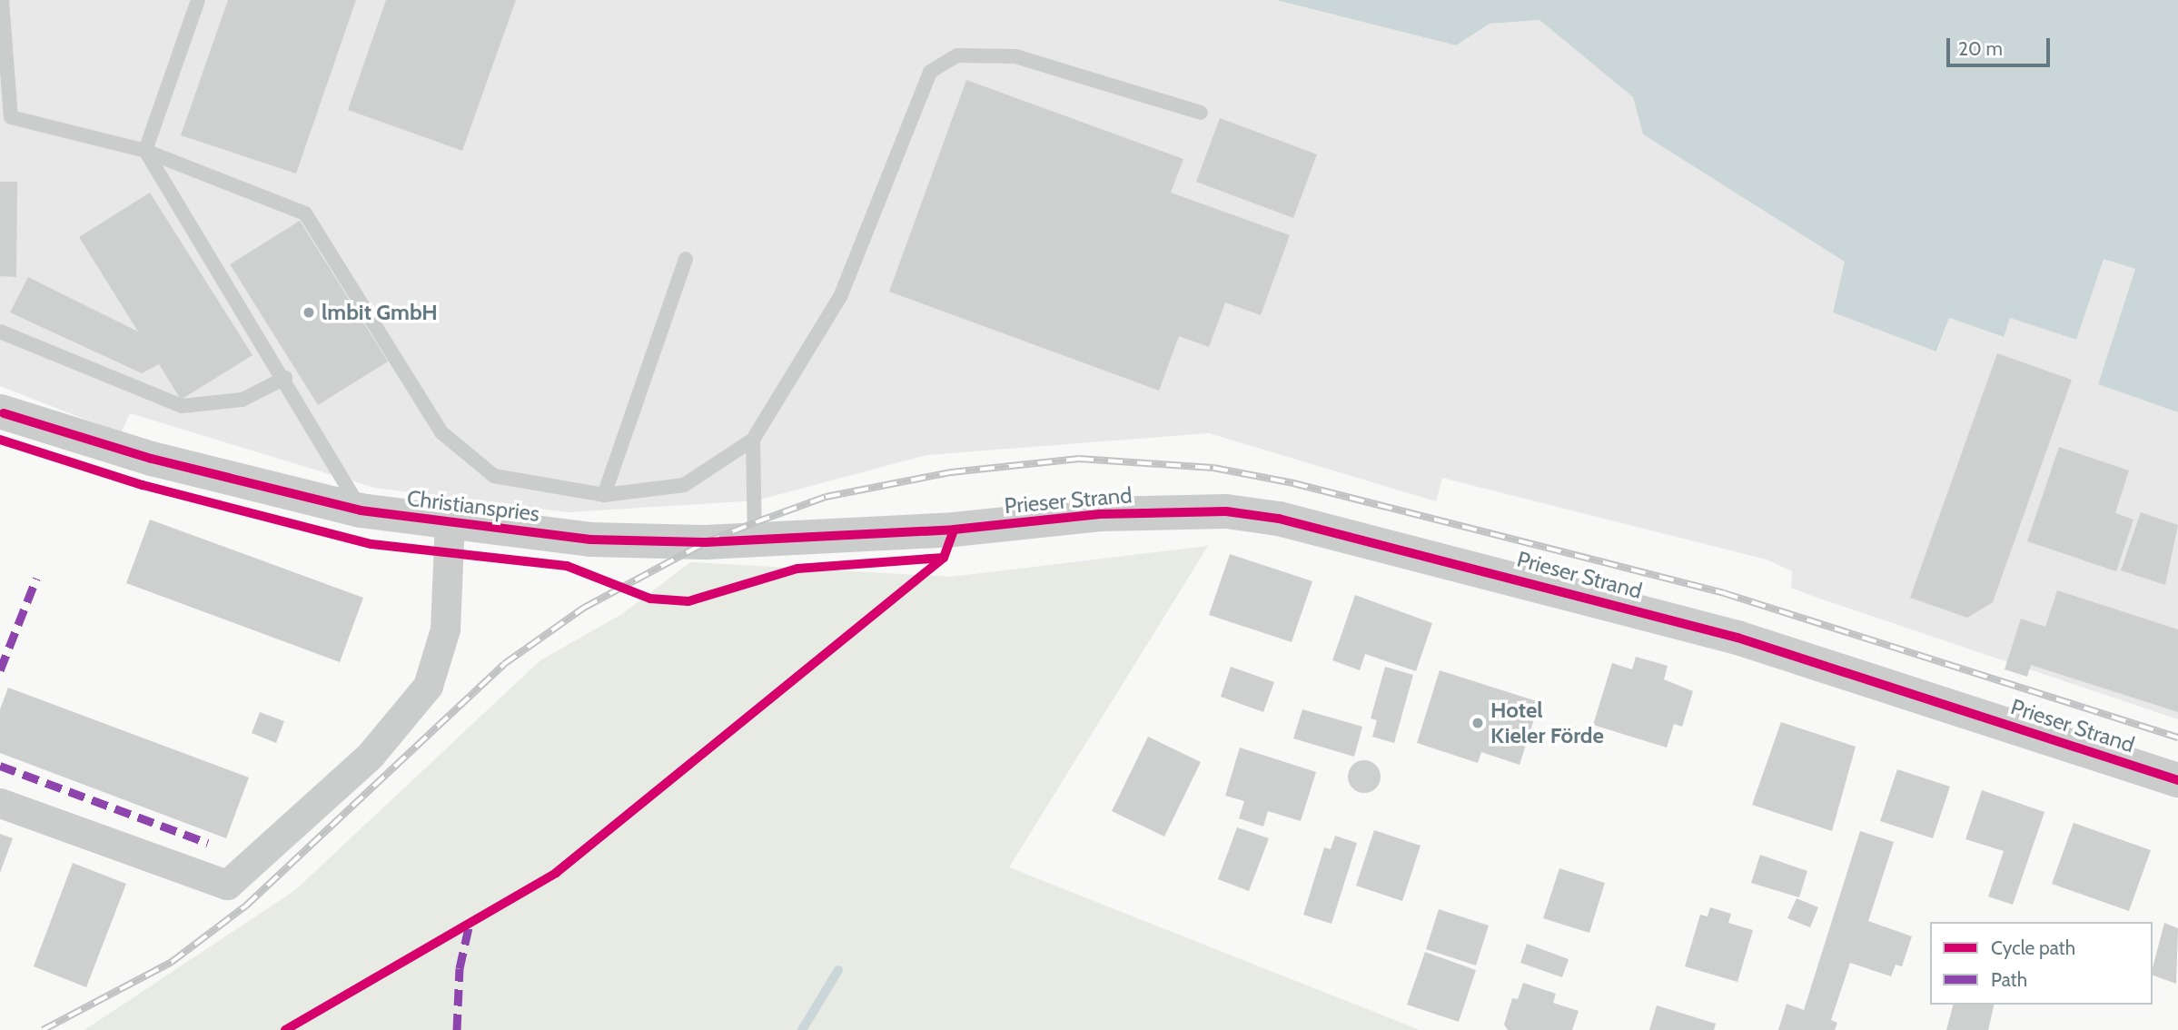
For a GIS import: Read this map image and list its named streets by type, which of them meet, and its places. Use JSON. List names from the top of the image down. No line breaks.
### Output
{"streets":{"street":["Prieser Strand","Christianspries"]},"crossings":[["Prieser Strand","Christianspries"]],"places":["lmbit GmbH","Hotel Kieler Förde"],"legend":["Cycle path","Path"],"scale_bar":"20 m"}
